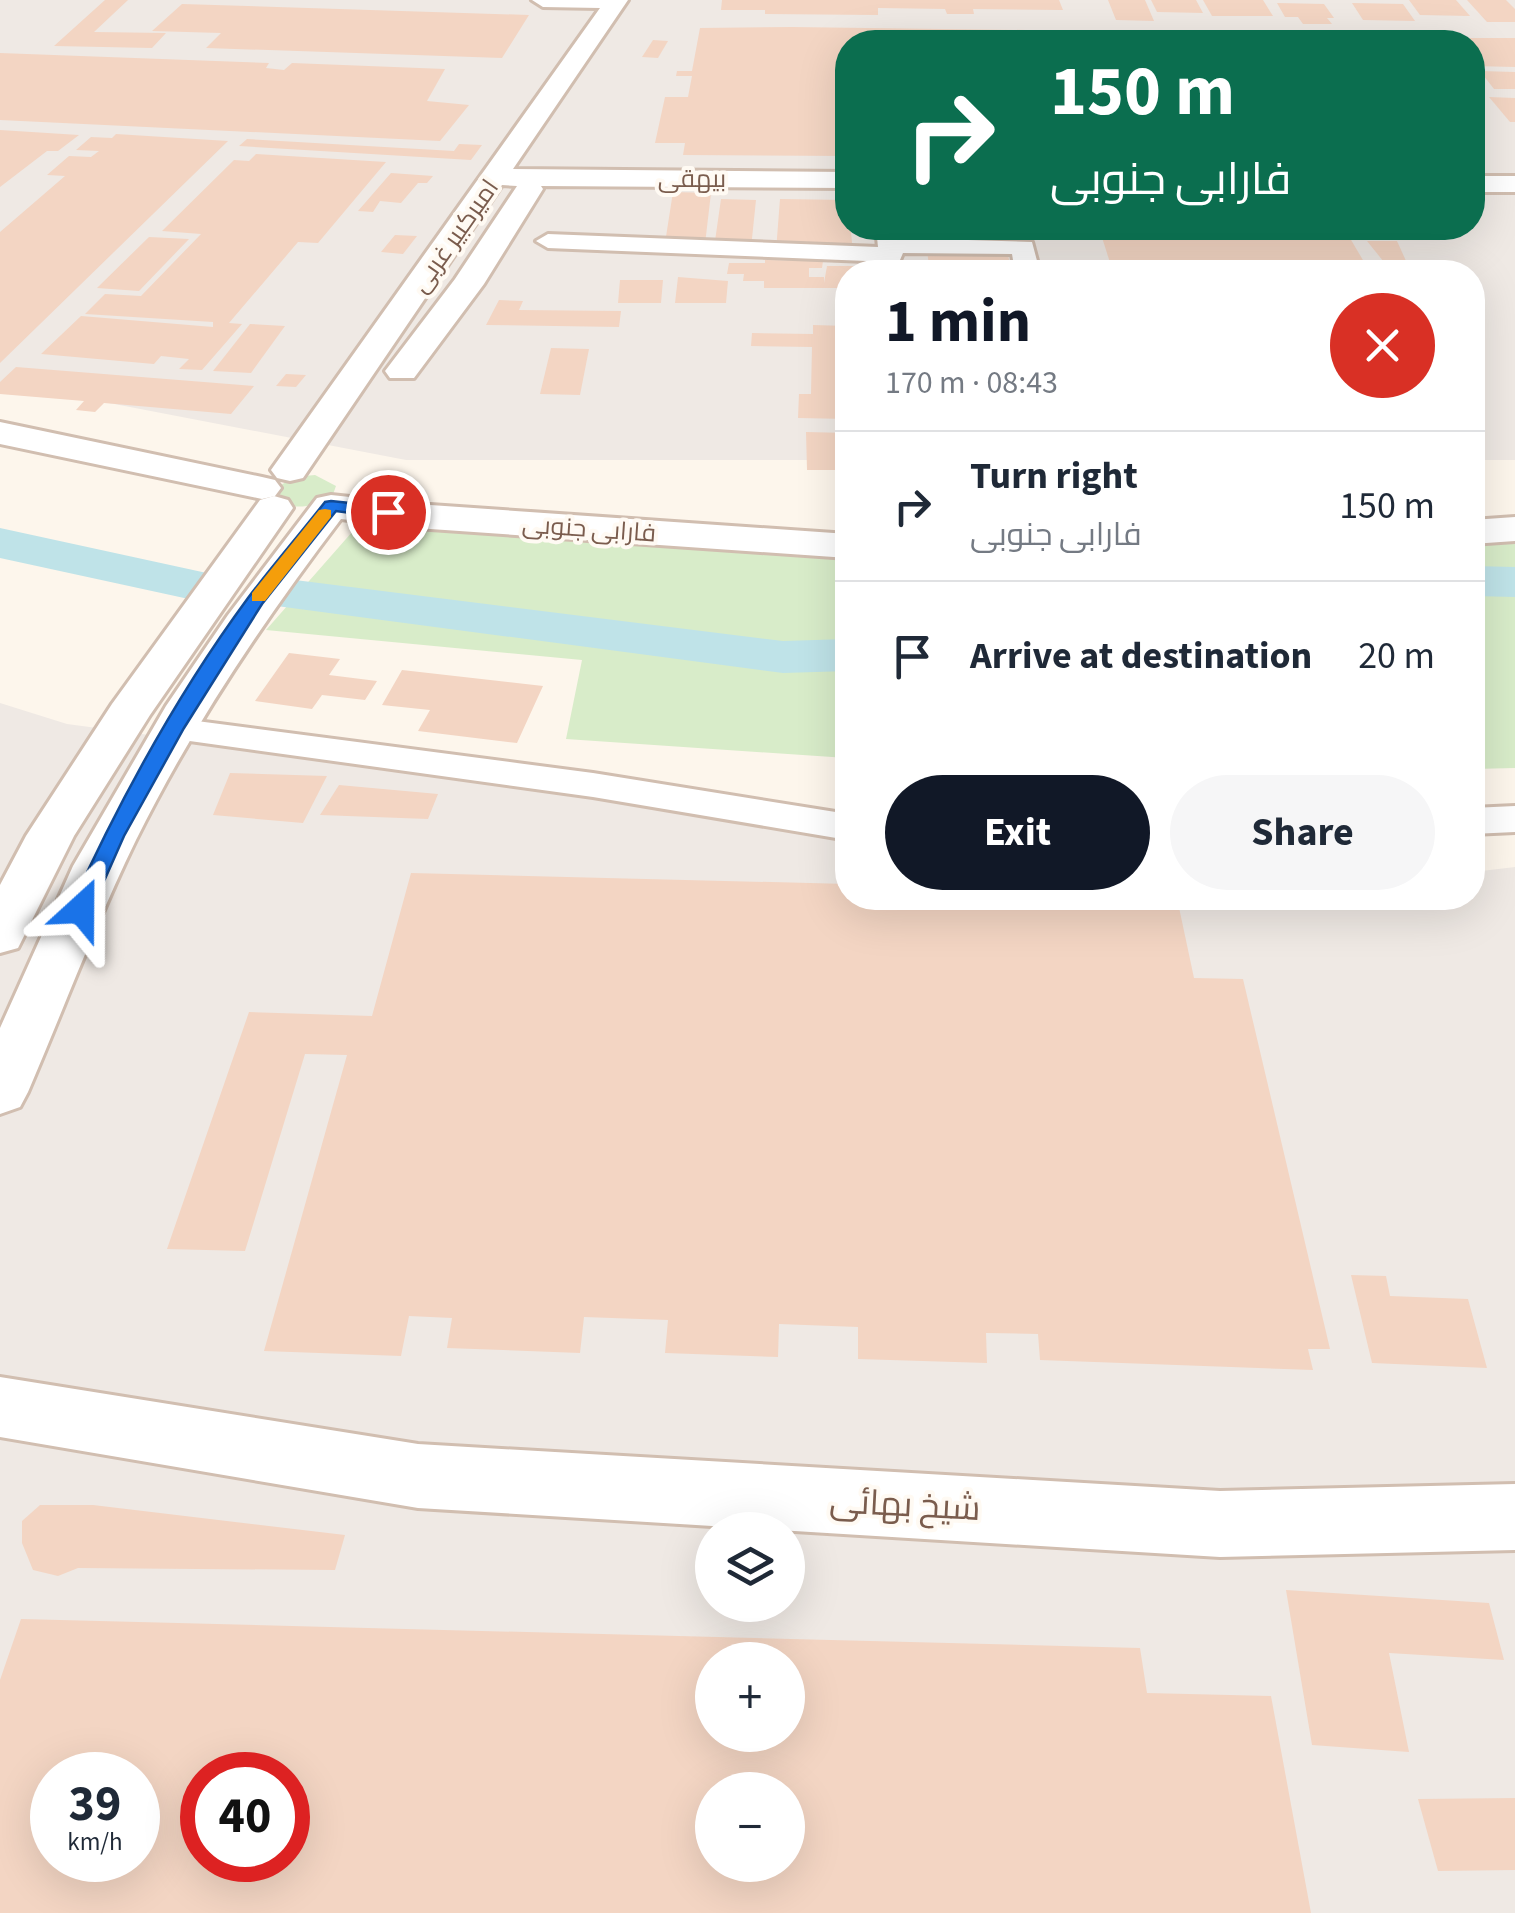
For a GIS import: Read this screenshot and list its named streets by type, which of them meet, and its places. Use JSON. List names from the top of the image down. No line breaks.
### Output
{"streets":{"street":["بیهقی","امیرکبیر غربی","فارابی جنوبی","شیخ بهائی"]},"crossings":[["بیهقی","امیرکبیر غربی"]],"page":{"turn":["150 m","فارابی جنوبی"],"heading":["1 min","170 m · 08:43"],"list":[{"name":"Turn right","note":"فارابی جنوبی","value":"150 m"},{"name":"Arrive at destination","value":"20 m"}],"buttons":["Exit","Share"],"map_buttons":["+","−"],"speed":"39 km/h","limit":"40"}}
